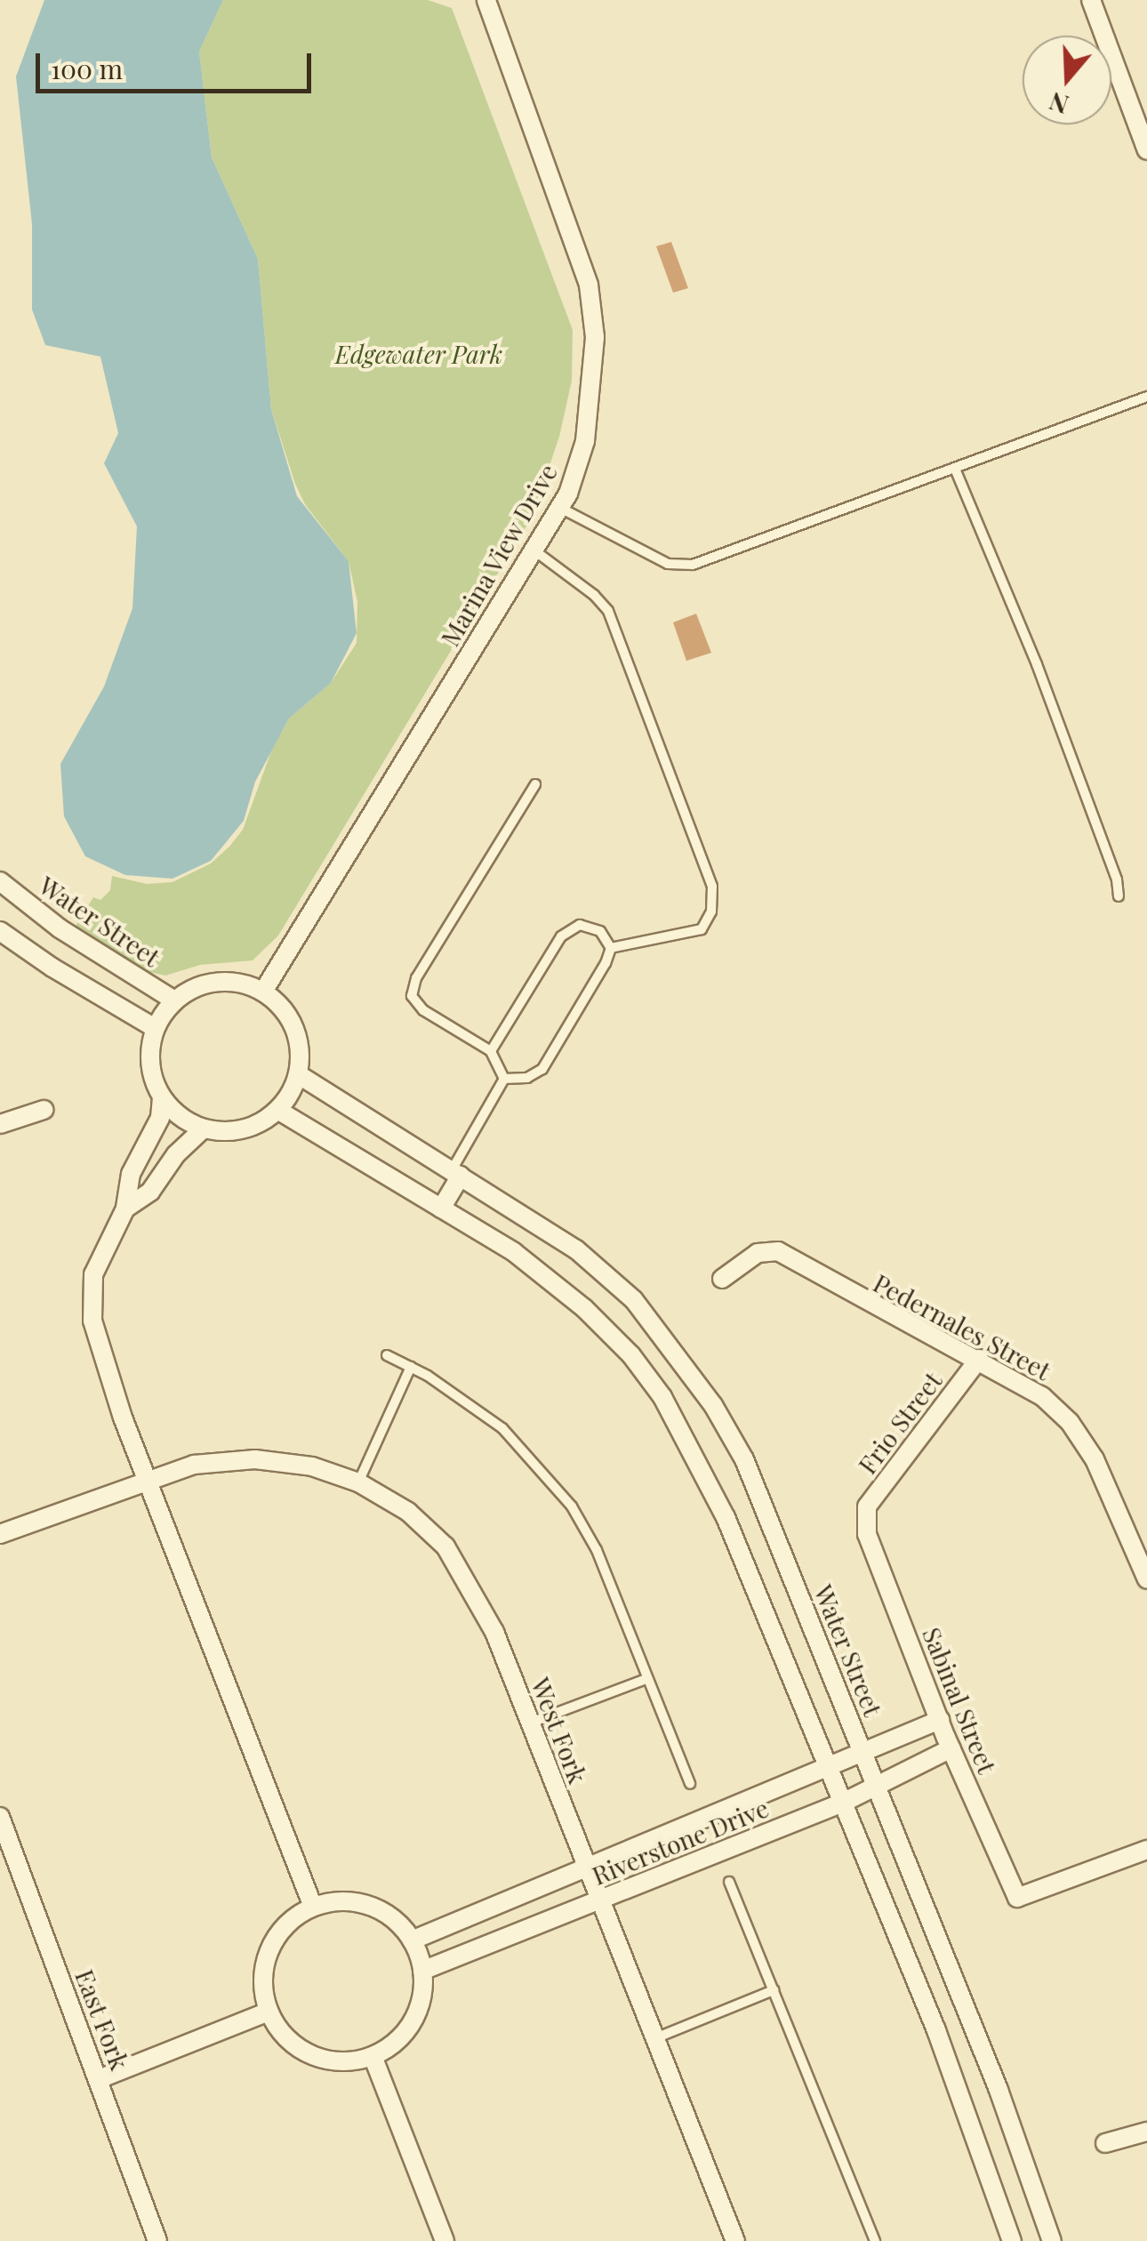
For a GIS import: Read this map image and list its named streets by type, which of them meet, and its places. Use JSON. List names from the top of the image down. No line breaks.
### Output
{"streets":{"street":["Marina View Drive","Water Street","Pedernales Street","Frio Street","Sabinal Street","West Fork","Riverstone Drive","East Fork"]},"crossings":[["Marina View Drive","Water Street"],["Water Street","Riverstone Drive"],["Pedernales Street","Frio Street"],["Frio Street","Sabinal Street"],["Sabinal Street","Riverstone Drive"],["West Fork","Riverstone Drive"]],"parks":["Edgewater Park"],"scale_bar":"100 m","north":"bottom"}
